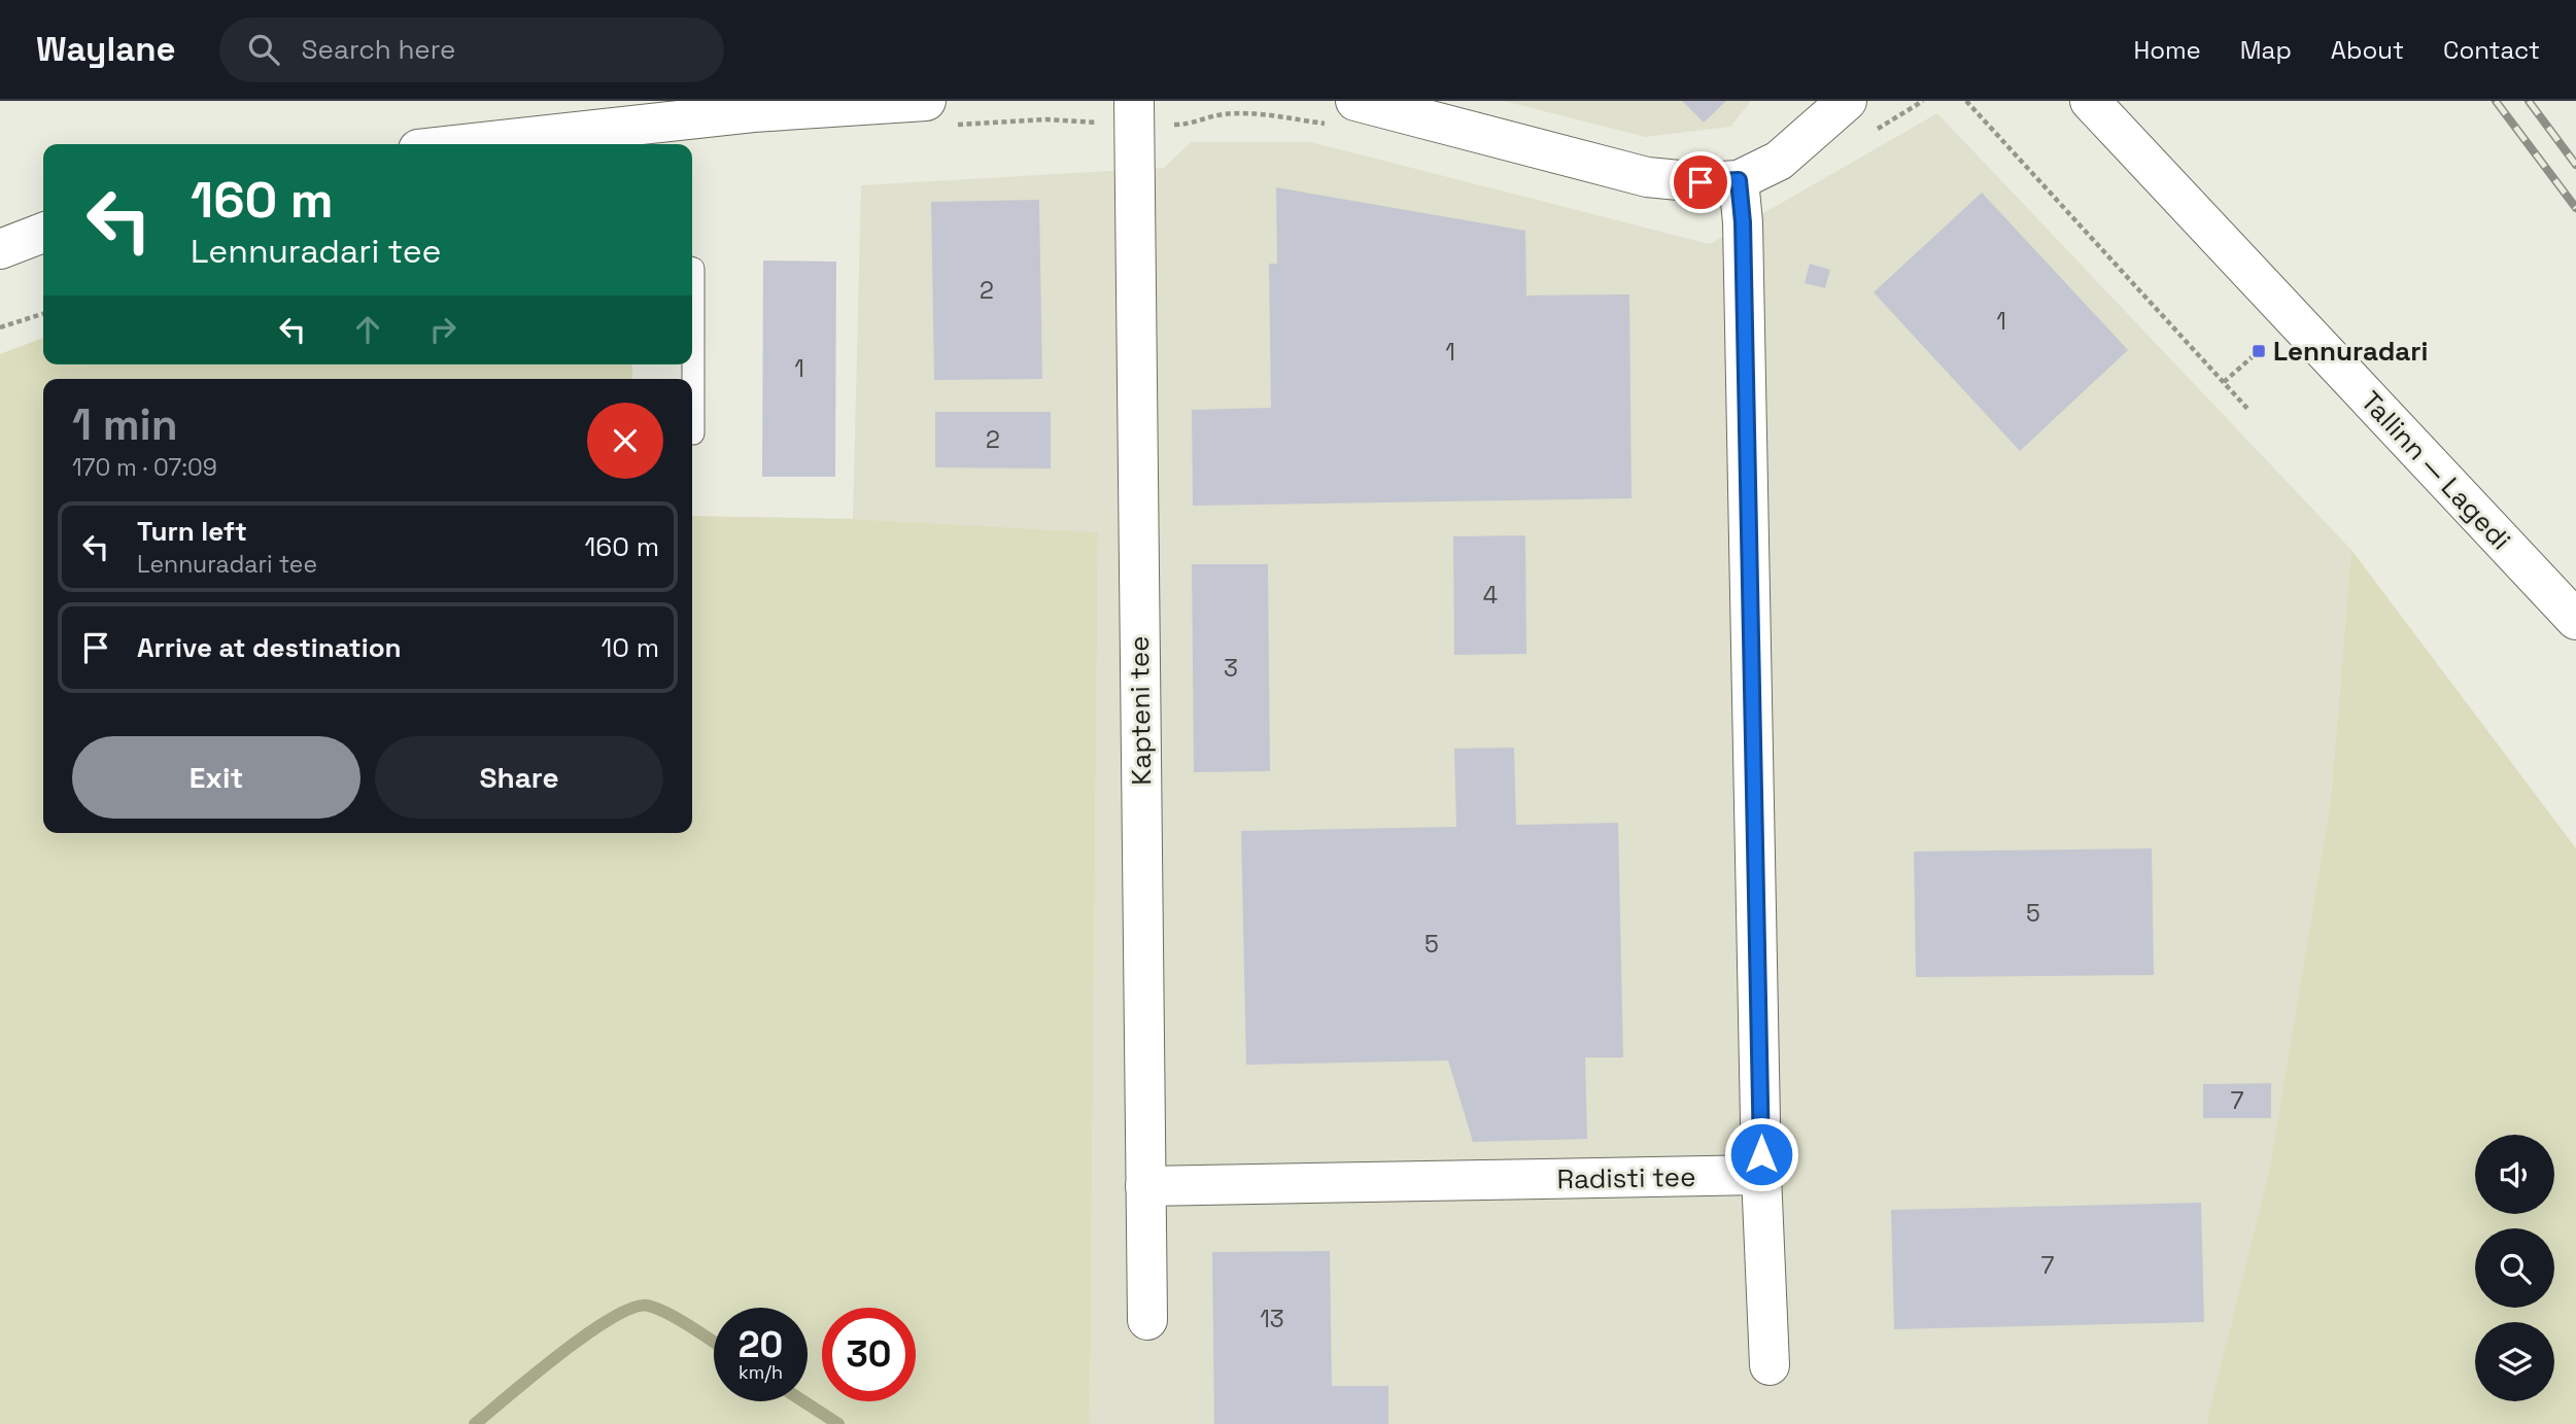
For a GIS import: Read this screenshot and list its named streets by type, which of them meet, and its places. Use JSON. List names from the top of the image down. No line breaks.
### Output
{"streets":{"street":["Tallinn — Lagedi","Kapteni tee","Radisti tee"]},"crossings":[["Kapteni tee","Radisti tee"]],"places":{"transit":["Lennuradari"]},"house_numbers":["2","1","1","1","2","4","3","5","5","7","7","13"],"page":{"header":"Waylane","search":"Search here","nav":["Home","Map","About","Contact"],"turn":["160 m","Lennuradari tee"],"heading":["1 min","170 m · 07:09"],"list":[{"name":"Turn left","note":"Lennuradari tee","value":"160 m"},{"name":"Arrive at destination","value":"10 m"}],"buttons":["Exit","Share"],"speed":"20 km/h","limit":"30"}}
